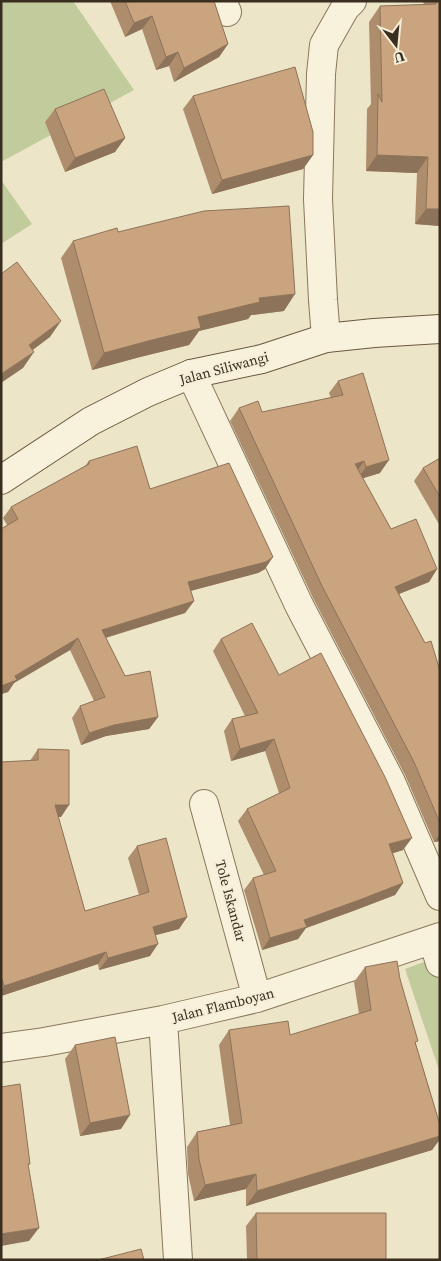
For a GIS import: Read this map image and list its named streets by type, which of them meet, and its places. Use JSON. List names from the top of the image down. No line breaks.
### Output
{"streets":{"street":["Jalan Siliwangi","Tole Iskandar","Jalan Flamboyan"]},"crossings":[["Tole Iskandar","Jalan Flamboyan"]],"north":"bottom"}
